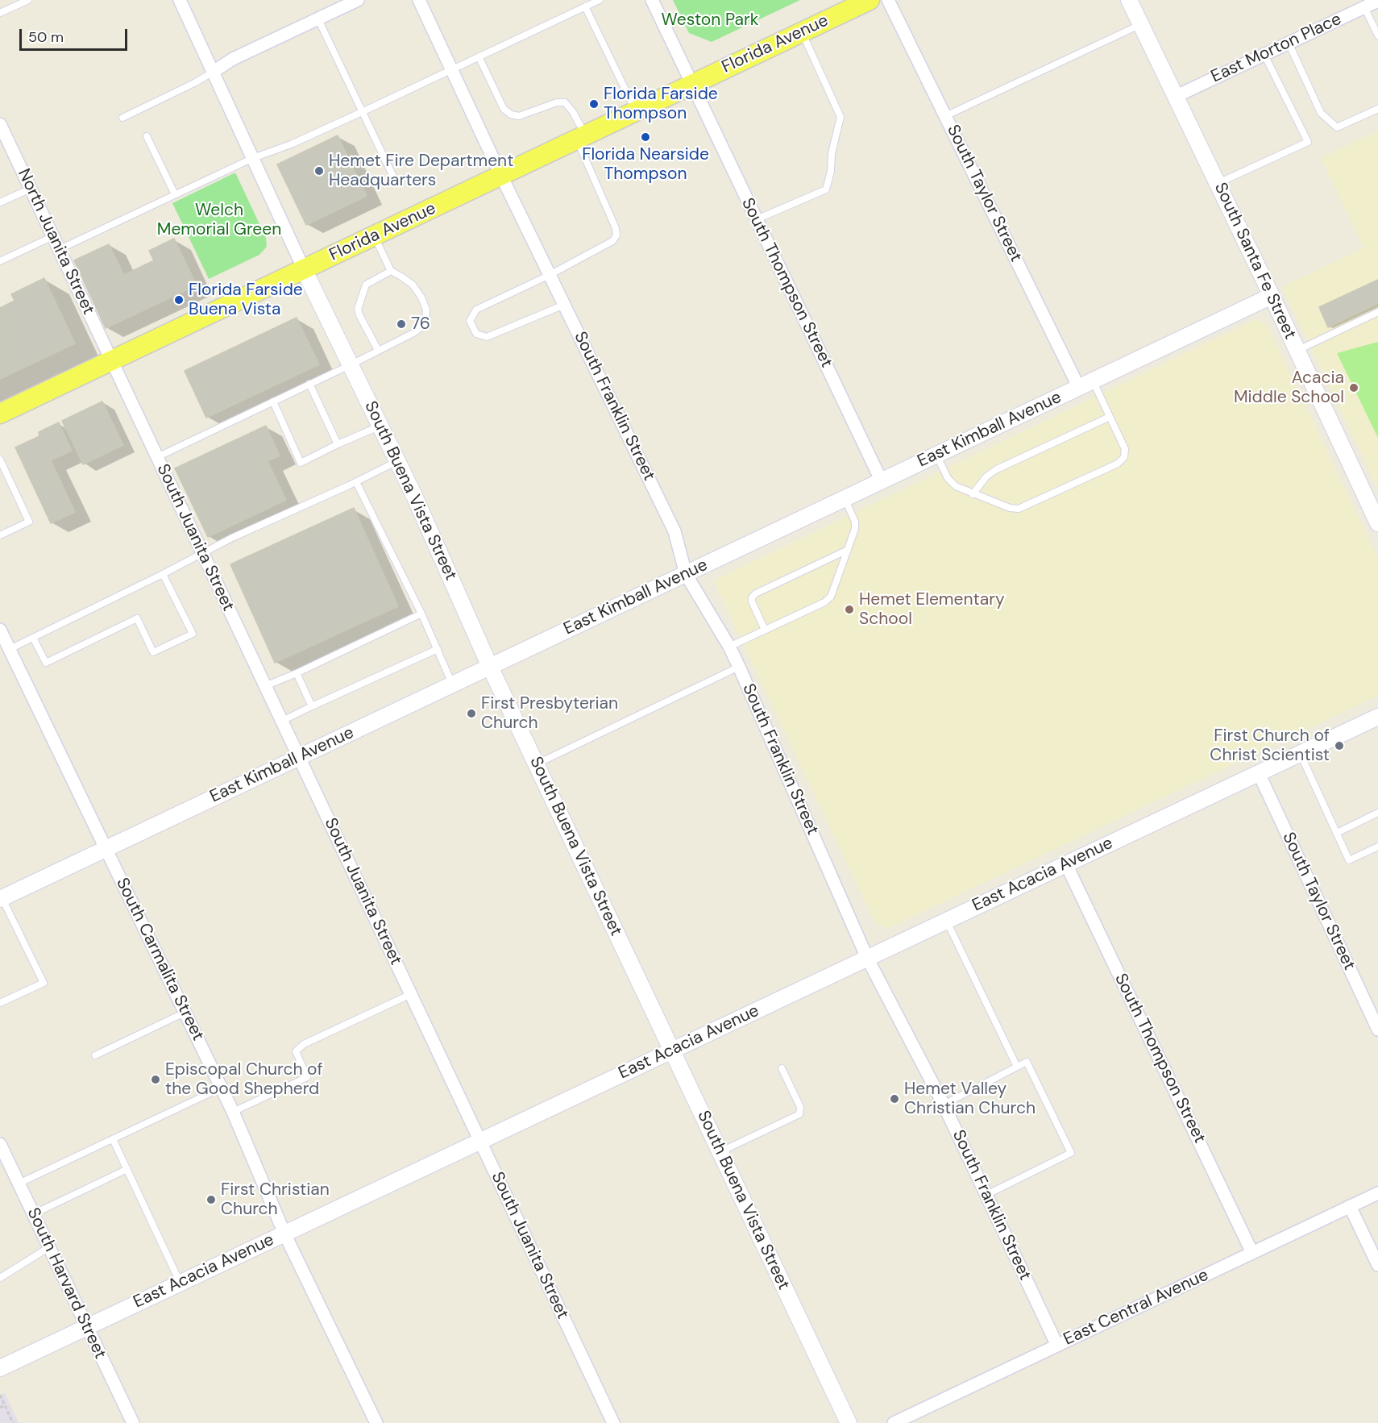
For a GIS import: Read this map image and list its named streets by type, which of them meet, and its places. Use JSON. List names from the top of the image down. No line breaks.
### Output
{"streets":{"main road":["Florida Avenue"],"street":["East Morton Place","South Taylor Street","North Juanita Street","South Santa Fe Street","South Thompson Street","South Franklin Street","East Kimball Avenue","South Buena Vista Street","South Juanita Street","East Acacia Avenue","South Carmalita Street","South Harvard Street","East Central Avenue"]},"crossings":[["Florida Avenue","North Juanita Street"],["Florida Avenue","South Thompson Street"],["Florida Avenue","South Franklin Street"],["Florida Avenue","South Buena Vista Street"],["Florida Avenue","South Juanita Street"],["East Morton Place","South Santa Fe Street"],["South Taylor Street","East Kimball Avenue"],["South Taylor Street","East Acacia Avenue"],["North Juanita Street","South Juanita Street"],["South Santa Fe Street","East Kimball Avenue"],["South Thompson Street","East Kimball Avenue"],["South Thompson Street","East Acacia Avenue"],["South Thompson Street","East Central Avenue"],["South Franklin Street","East Kimball Avenue"],["South Franklin Street","East Acacia Avenue"],["South Franklin Street","East Central Avenue"],["East Kimball Avenue","South Buena Vista Street"],["East Kimball Avenue","South Juanita Street"],["East Kimball Avenue","South Carmalita Street"],["South Buena Vista Street","East Acacia Avenue"],["South Juanita Street","East Acacia Avenue"],["East Acacia Avenue","South Carmalita Street"],["East Acacia Avenue","South Harvard Street"]],"parks":["Weston Park","Welch Memorial Green"],"places":["Florida Farside Thompson","Florida Nearside Thompson","Hemet Fire Department Headquarters","Florida Farside Buena Vista","76","Acacia Middle School","Hemet Elementary School","First Presbyterian Church","First Church of Christ Scientist","Episcopal Church of the Good Shepherd","Hemet Valley Christian Church","First Christian Church"],"scale_bar":"50 m"}
